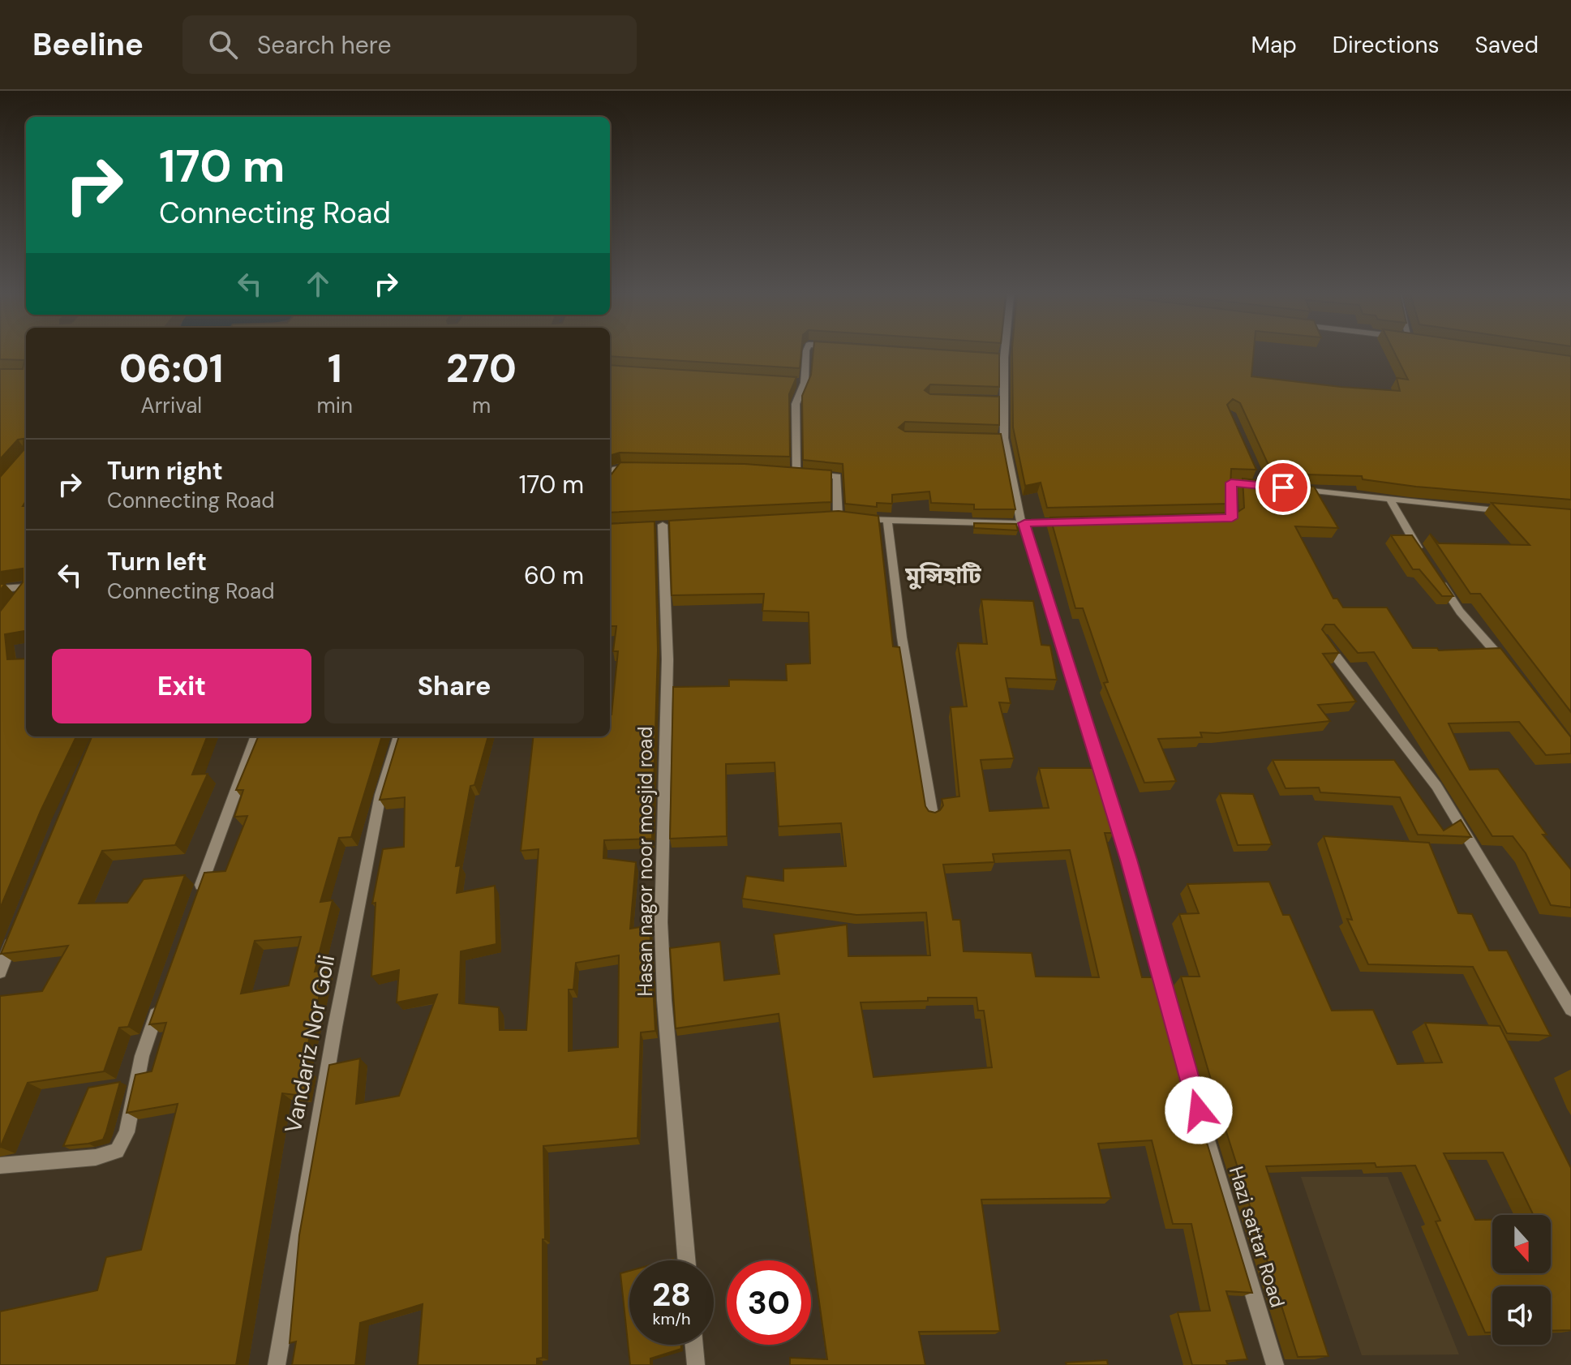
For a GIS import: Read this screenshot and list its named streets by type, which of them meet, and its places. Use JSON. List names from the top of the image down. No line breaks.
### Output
{"streets":{"street":["Hasan nagor noor mosjid road","Vandariz Nor Goli","Hazi sattar Road"]},"districts":["মুন্সিহাটি"],"north":"bottom","page":{"header":"Beeline","search":"Search here","nav":["Map","Directions","Saved"],"turn":["170 m","Connecting Road"],"eta":["06:01","Arrival","1","min","270","m"],"list":[{"name":"Turn right","note":"Connecting Road","value":"170 m"},{"name":"Turn left","note":"Connecting Road","value":"60 m"}],"buttons":["Exit","Share"],"speed":"28 km/h","limit":"30"}}
